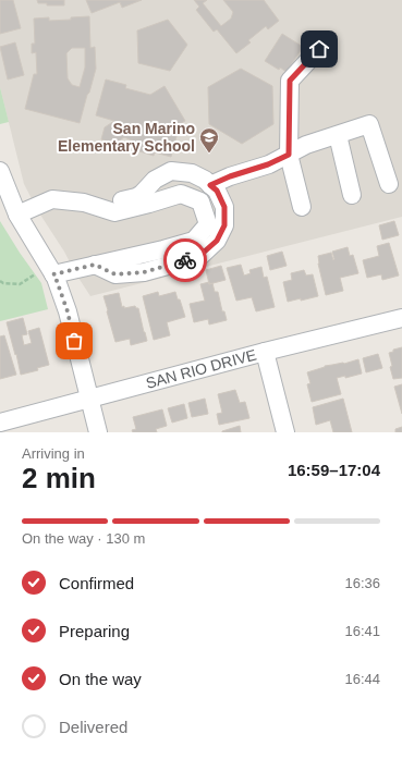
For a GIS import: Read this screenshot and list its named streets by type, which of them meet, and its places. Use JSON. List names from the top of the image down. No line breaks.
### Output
{"streets":{"street":["SAN RIO DRIVE"]},"places":{"school or university":["San Marino Elementary School"]},"page":{"heading":["2 min","Arriving in","16:59–17:04"],"bar":"On the way · 130 m","list":[["Confirmed","16:36"],["Preparing","16:41"],["On the way","16:44"],"Delivered"]}}
